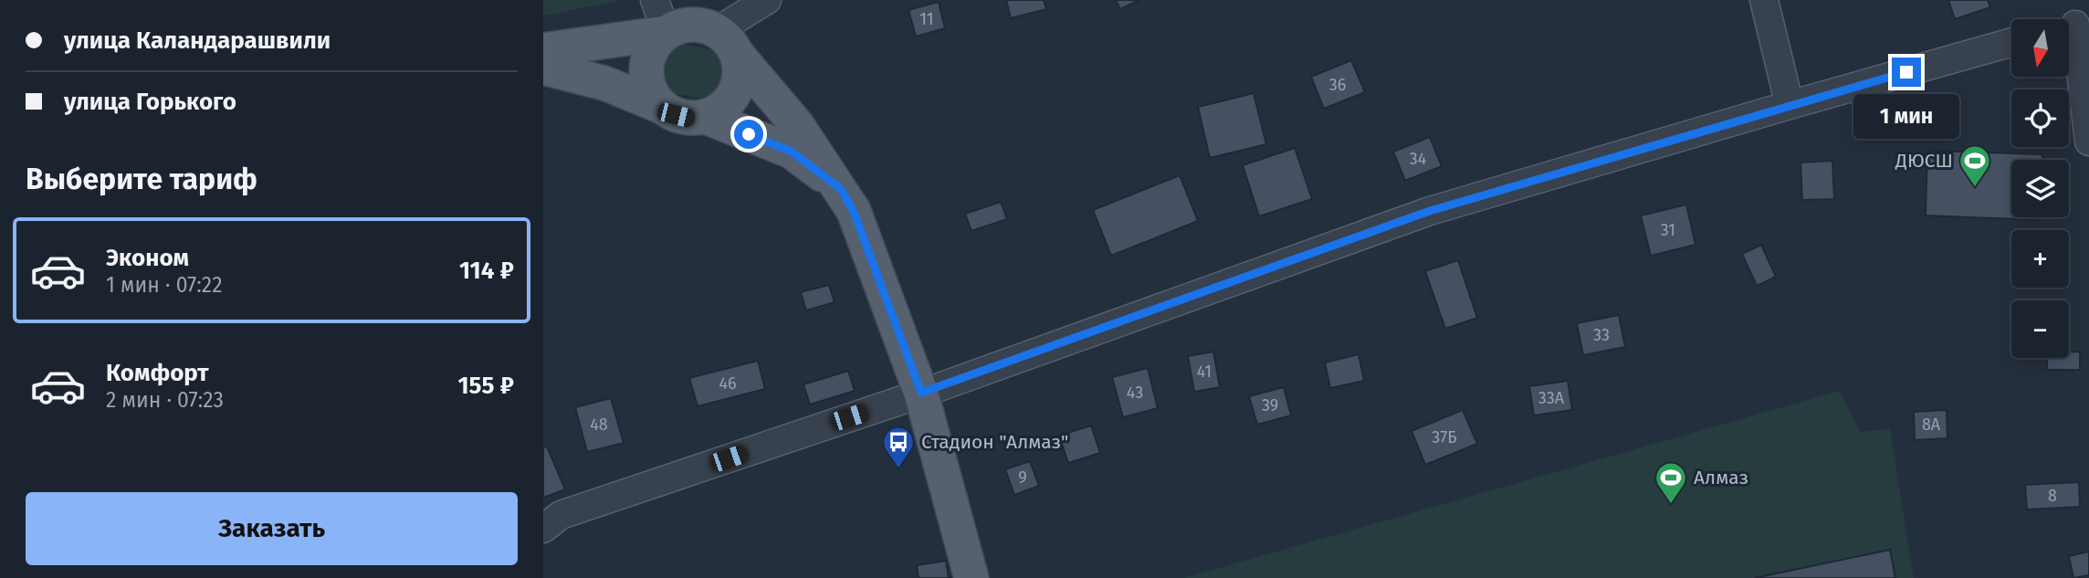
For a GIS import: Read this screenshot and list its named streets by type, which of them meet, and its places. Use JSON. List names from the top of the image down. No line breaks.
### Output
{"places":{"sports":["ДЮСШ","Алмаз"],"bus stop":["Стадион \"Алмаз\""]},"house_numbers":["11","36","34","31","33","41","46","43","33А","39","48","8А","37Б","9","8"],"north":"bottom","page":{"banner":["улица Каландарашвили","улица Горького"],"map_buttons":["+","−"],"bubble":"1 мин","heading":"Выберите тариф","list":[{"name":"Эконом","note":"1 мин · 07:22","value":"114 ₽"},{"name":"Комфорт","note":"2 мин · 07:23","value":"155 ₽"}],"buttons":"Заказать"}}
